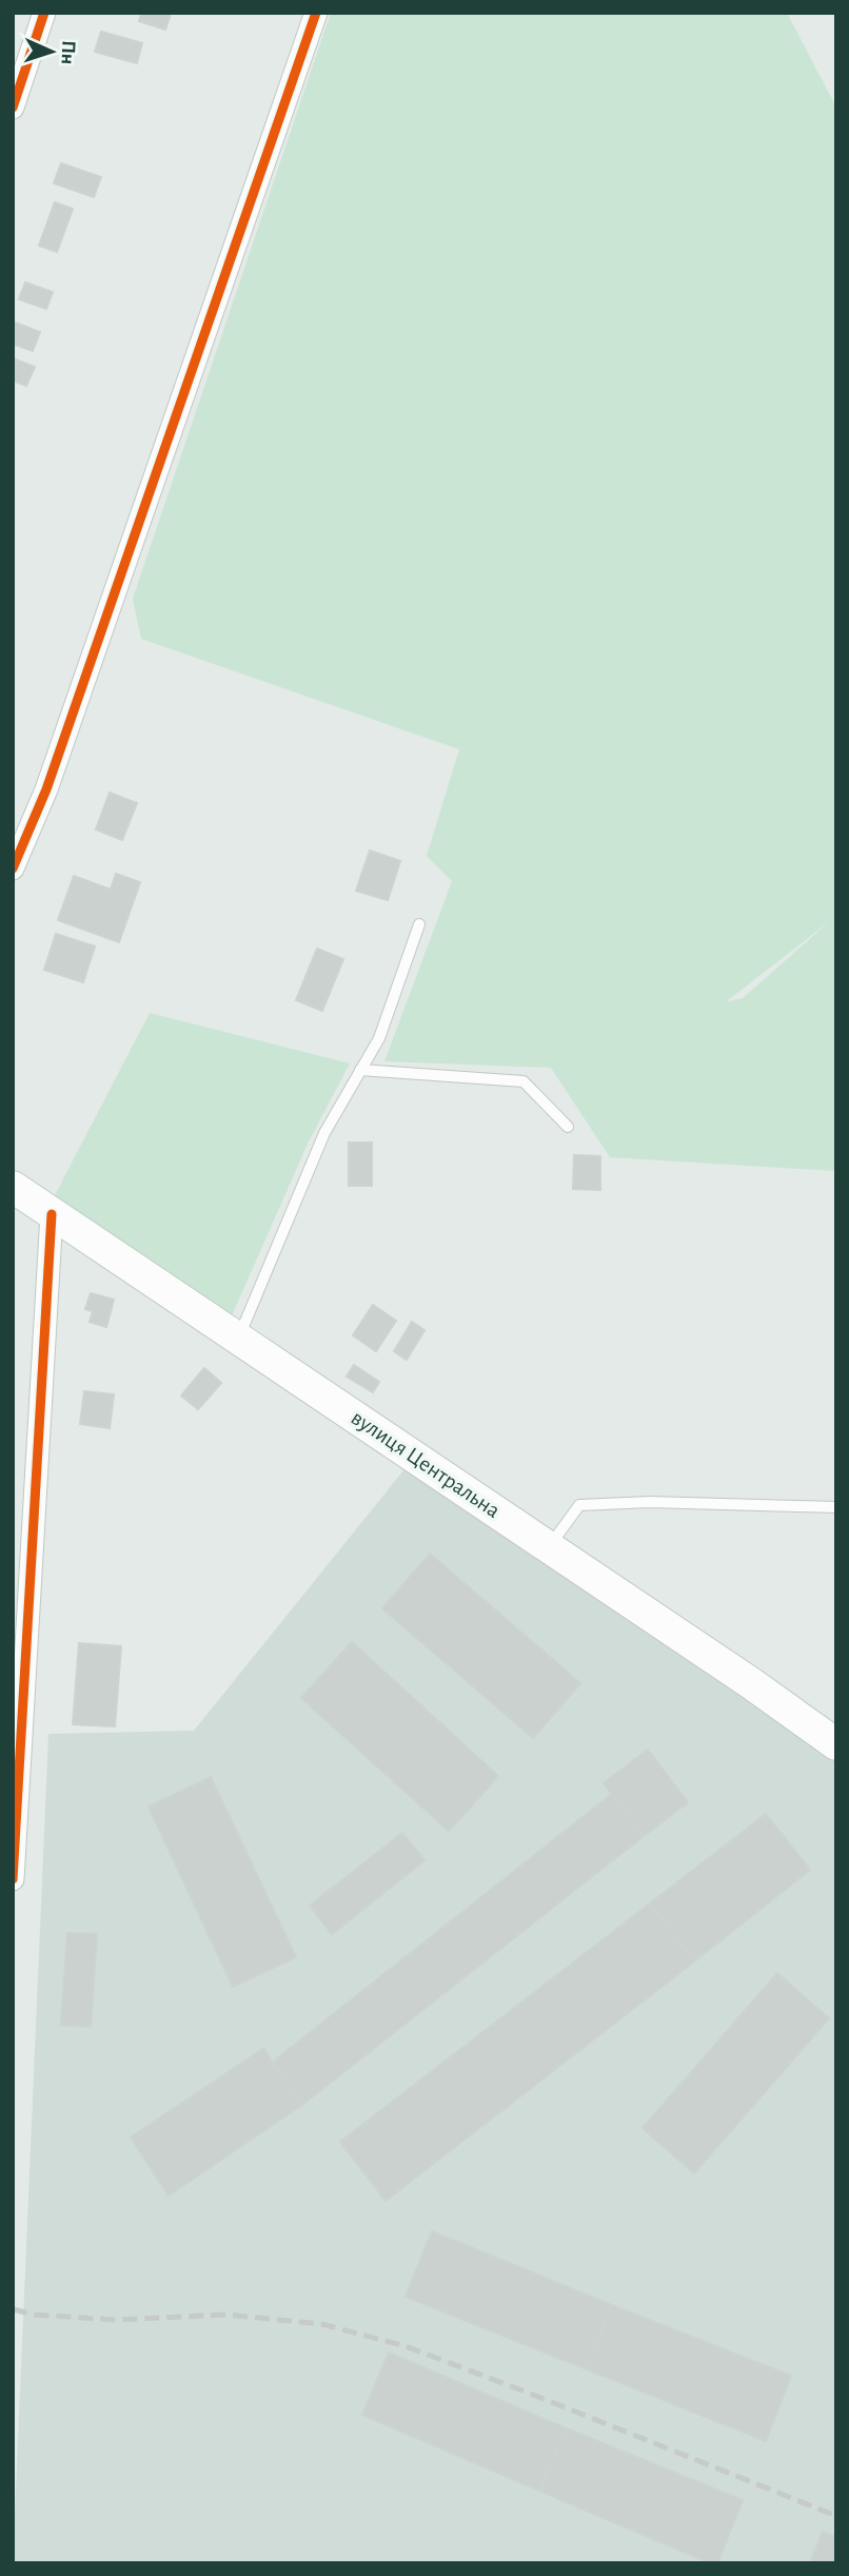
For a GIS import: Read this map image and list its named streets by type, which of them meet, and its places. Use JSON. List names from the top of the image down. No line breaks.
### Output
{"streets":{"main road":["вулиця Центральна"]},"north":"right"}
